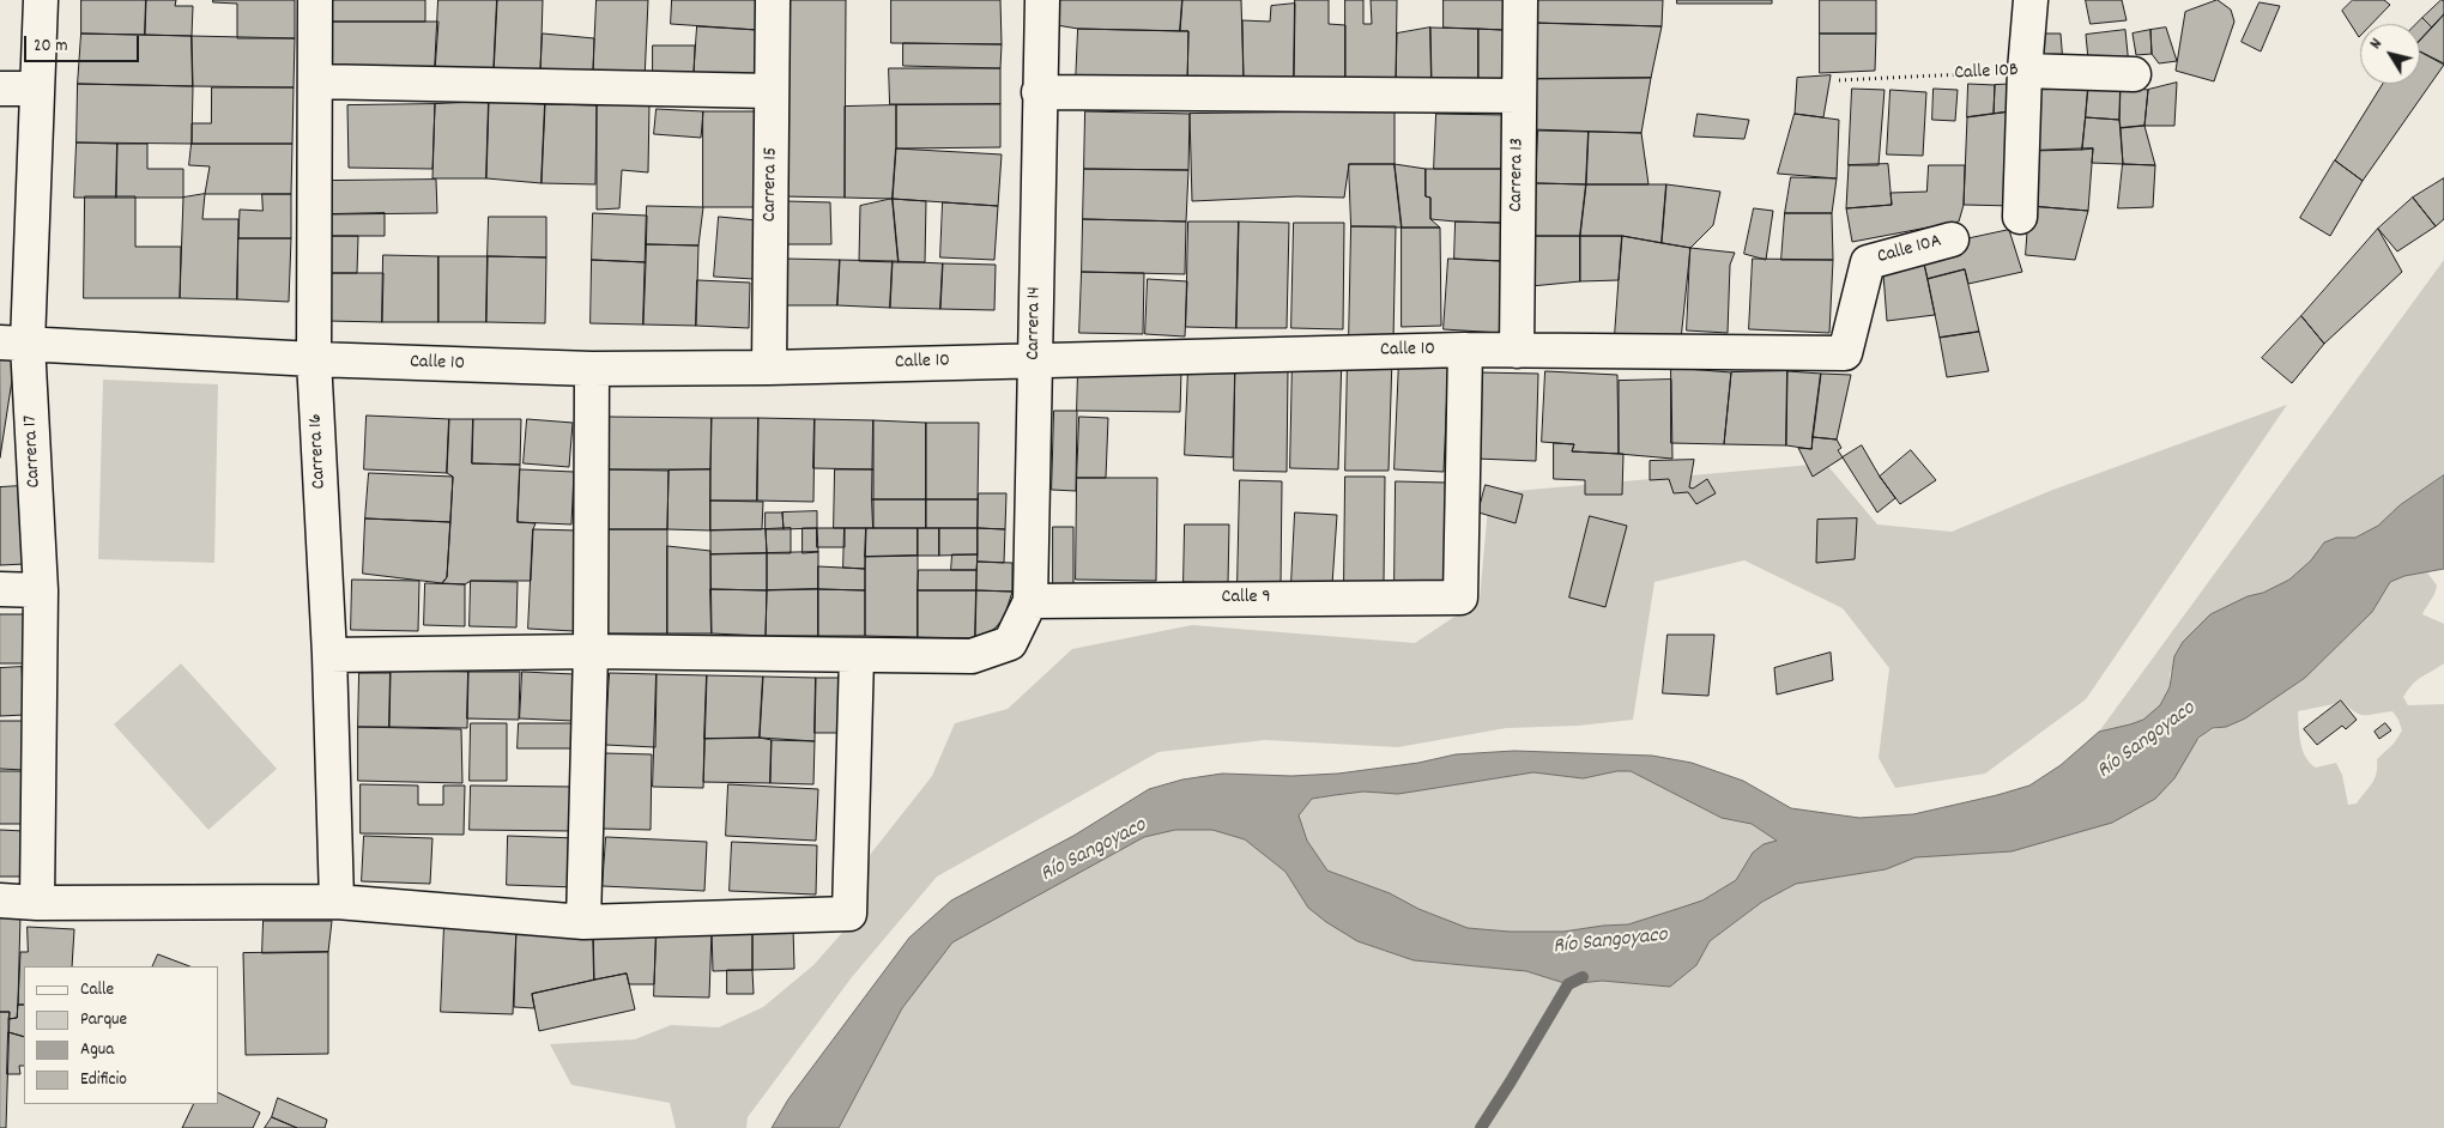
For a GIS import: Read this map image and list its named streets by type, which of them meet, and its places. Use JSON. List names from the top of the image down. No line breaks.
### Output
{"streets":{"street":["Calle 10B","Carrera 13","Carrera 15","Calle 10A","Carrera 14","Calle 10","Carrera 17","Carrera 16","Calle 9"]},"crossings":[["Carrera 13","Calle 10"],["Carrera 15","Calle 10"],["Calle 10A","Calle 10"],["Carrera 14","Calle 10"],["Carrera 14","Calle 9"],["Calle 10","Carrera 17"],["Calle 10","Carrera 16"],["Calle 10","Calle 9"]],"water":["Río Sangoyaco"],"legend":["Calle","Parque","Agua","Edificio"],"scale_bar":"20 m","north":"top left"}
